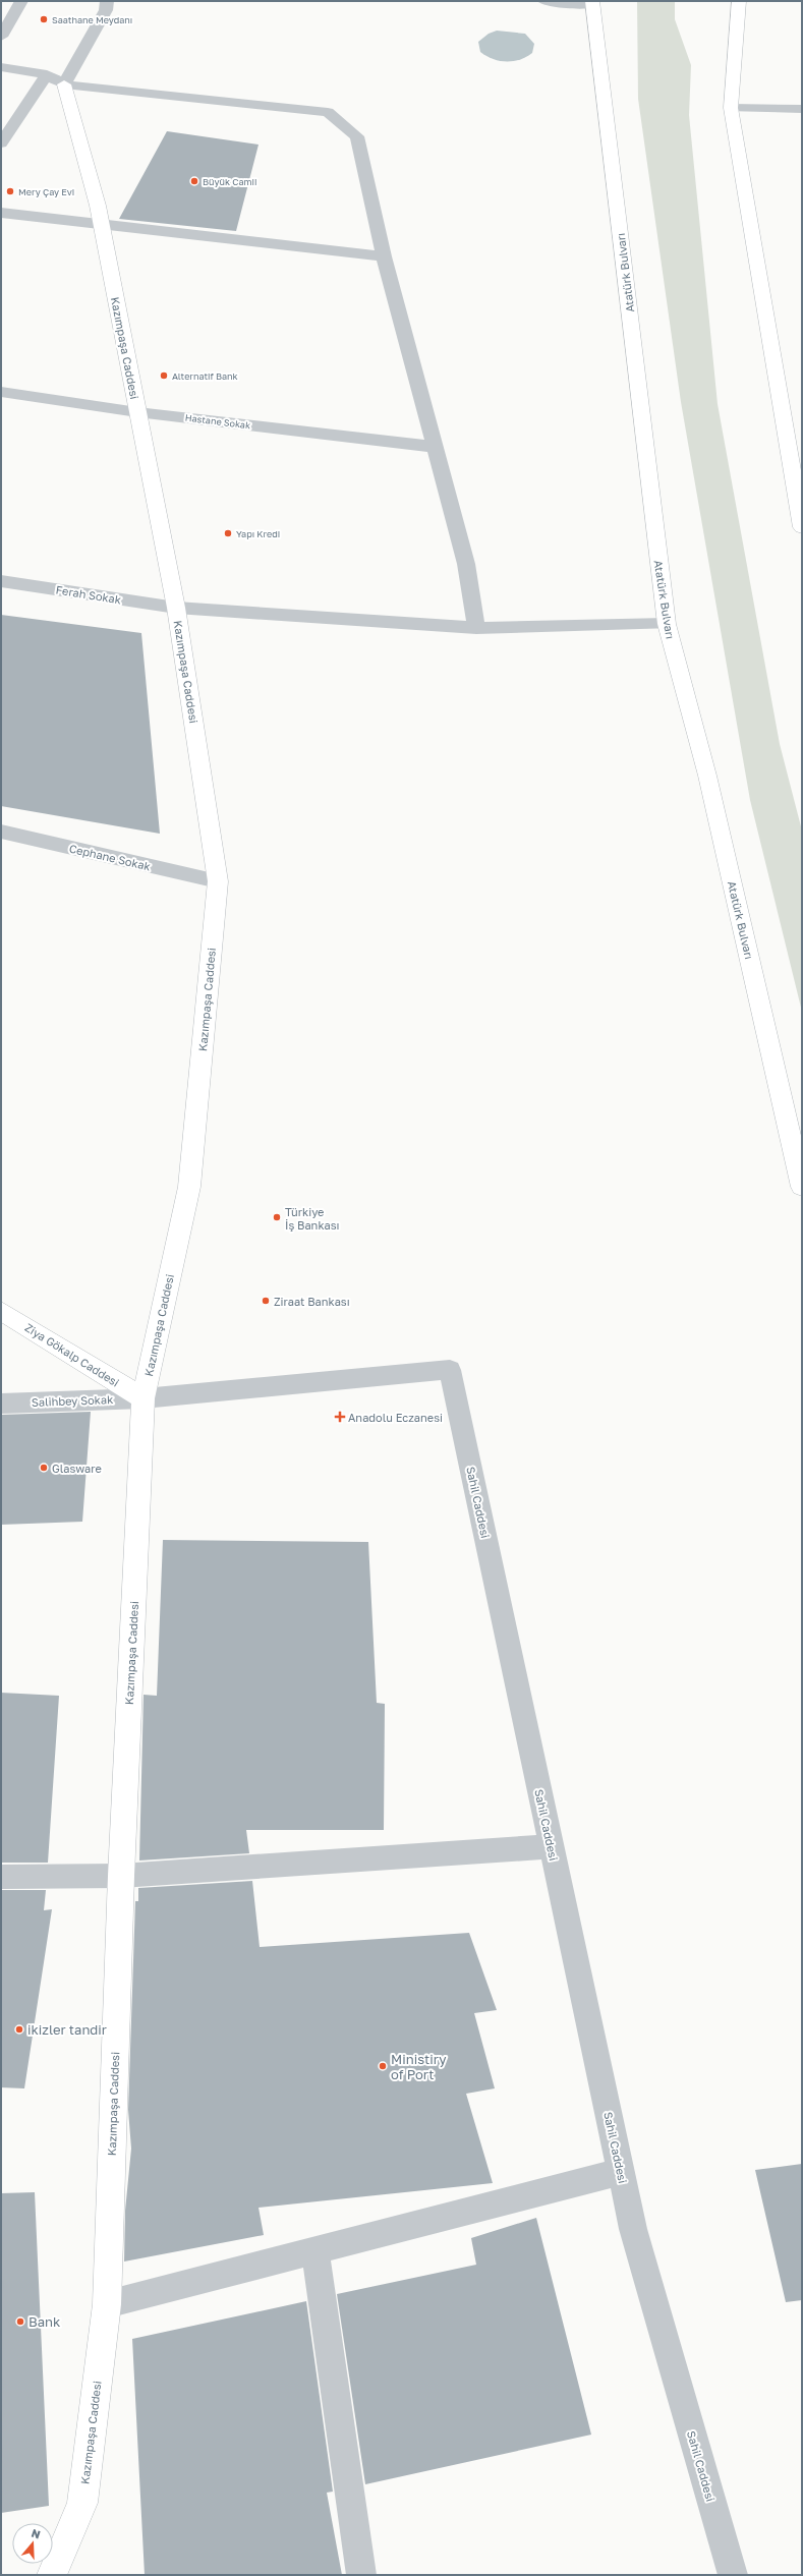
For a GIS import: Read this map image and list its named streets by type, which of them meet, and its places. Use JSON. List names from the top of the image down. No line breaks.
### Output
{"streets":{"main road":["Atatürk Bulvarı","Kazımpaşa Caddesi","Ziya Gökalp Caddesi"],"street":["Hastane Sokak","Ferah Sokak","Cephane Sokak","Salihbey Sokak","Sahil Caddesi"]},"crossings":[["Atatürk Bulvarı","Ferah Sokak"],["Kazımpaşa Caddesi","Hastane Sokak"],["Kazımpaşa Caddesi","Ferah Sokak"],["Kazımpaşa Caddesi","Cephane Sokak"],["Kazımpaşa Caddesi","Ziya Gökalp Caddesi"],["Kazımpaşa Caddesi","Salihbey Sokak"],["Kazımpaşa Caddesi","Sahil Caddesi"],["Ziya Gökalp Caddesi","Salihbey Sokak"],["Ziya Gökalp Caddesi","Sahil Caddesi"],["Salihbey Sokak","Sahil Caddesi"]],"places":{"other":["Saathane Meydanı","Büyük Camii","Mery Çay Evi","Alternatif Bank","Yapı Kredi","Türkiye İş Bankası","Ziraat Bankası","Glasware","ikizler tandir","Ministiry of Port","Bank"],"health":["Anadolu Eczanesi"]},"north":"top"}
